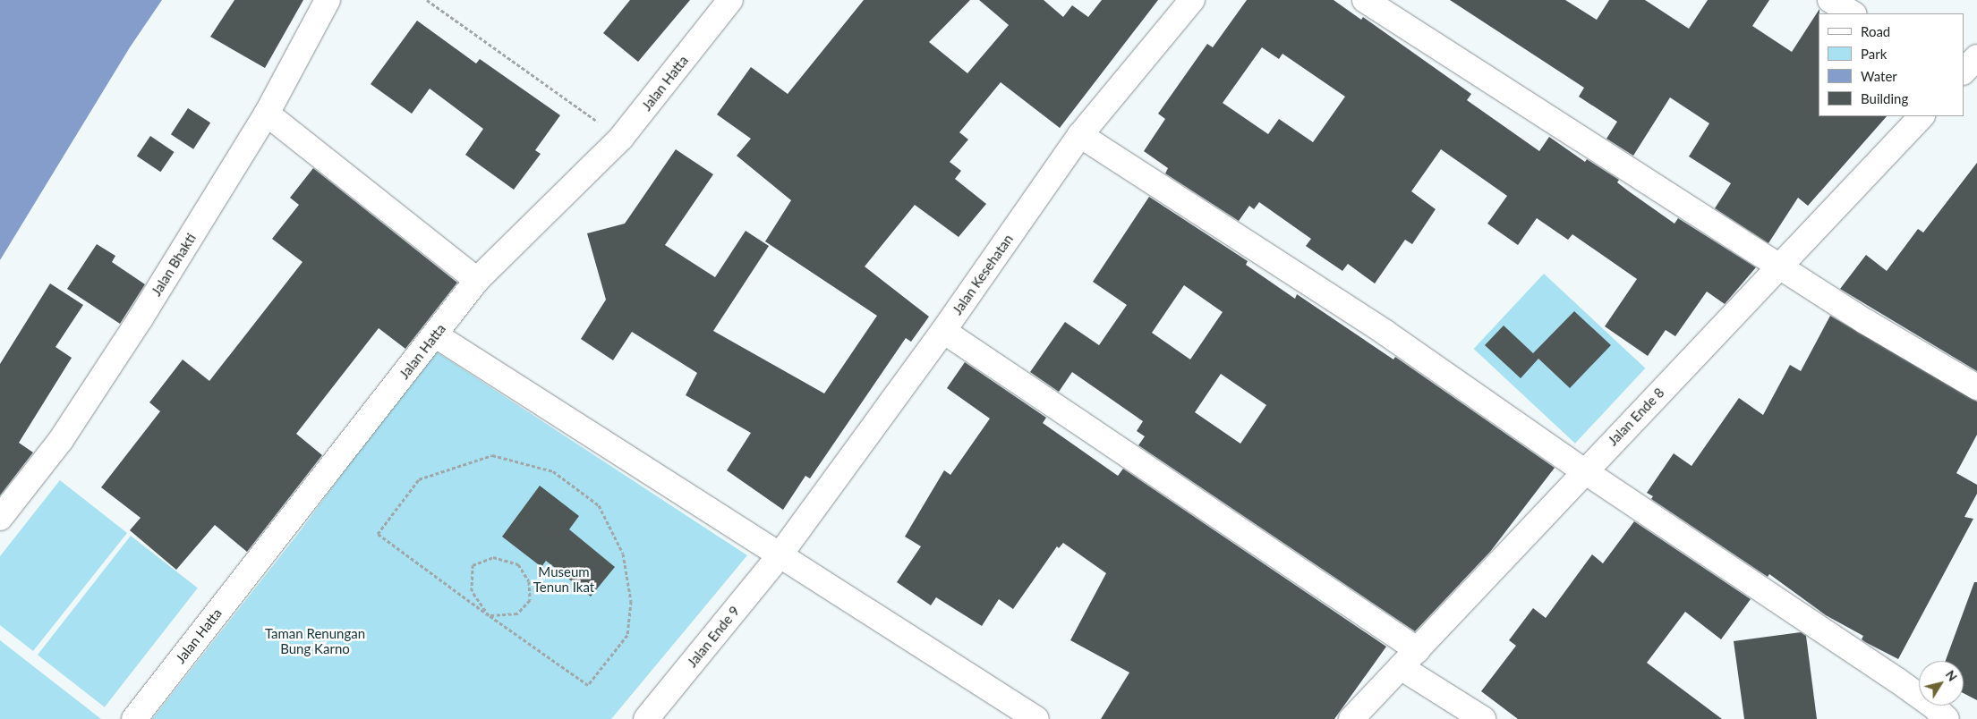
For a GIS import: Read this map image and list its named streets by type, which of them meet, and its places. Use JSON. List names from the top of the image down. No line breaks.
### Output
{"streets":{"main road":["Jalan Hatta","Jalan Bhakti","Jalan Kesehatan","Jalan Ende 8","Jalan Ende 9"]},"crossings":[["Jalan Kesehatan","Jalan Ende 9"]],"parks":["Museum Tenun Ikat","Taman Renungan Bung Karno"],"legend":["Road","Park","Water","Building"],"north":"top right"}
